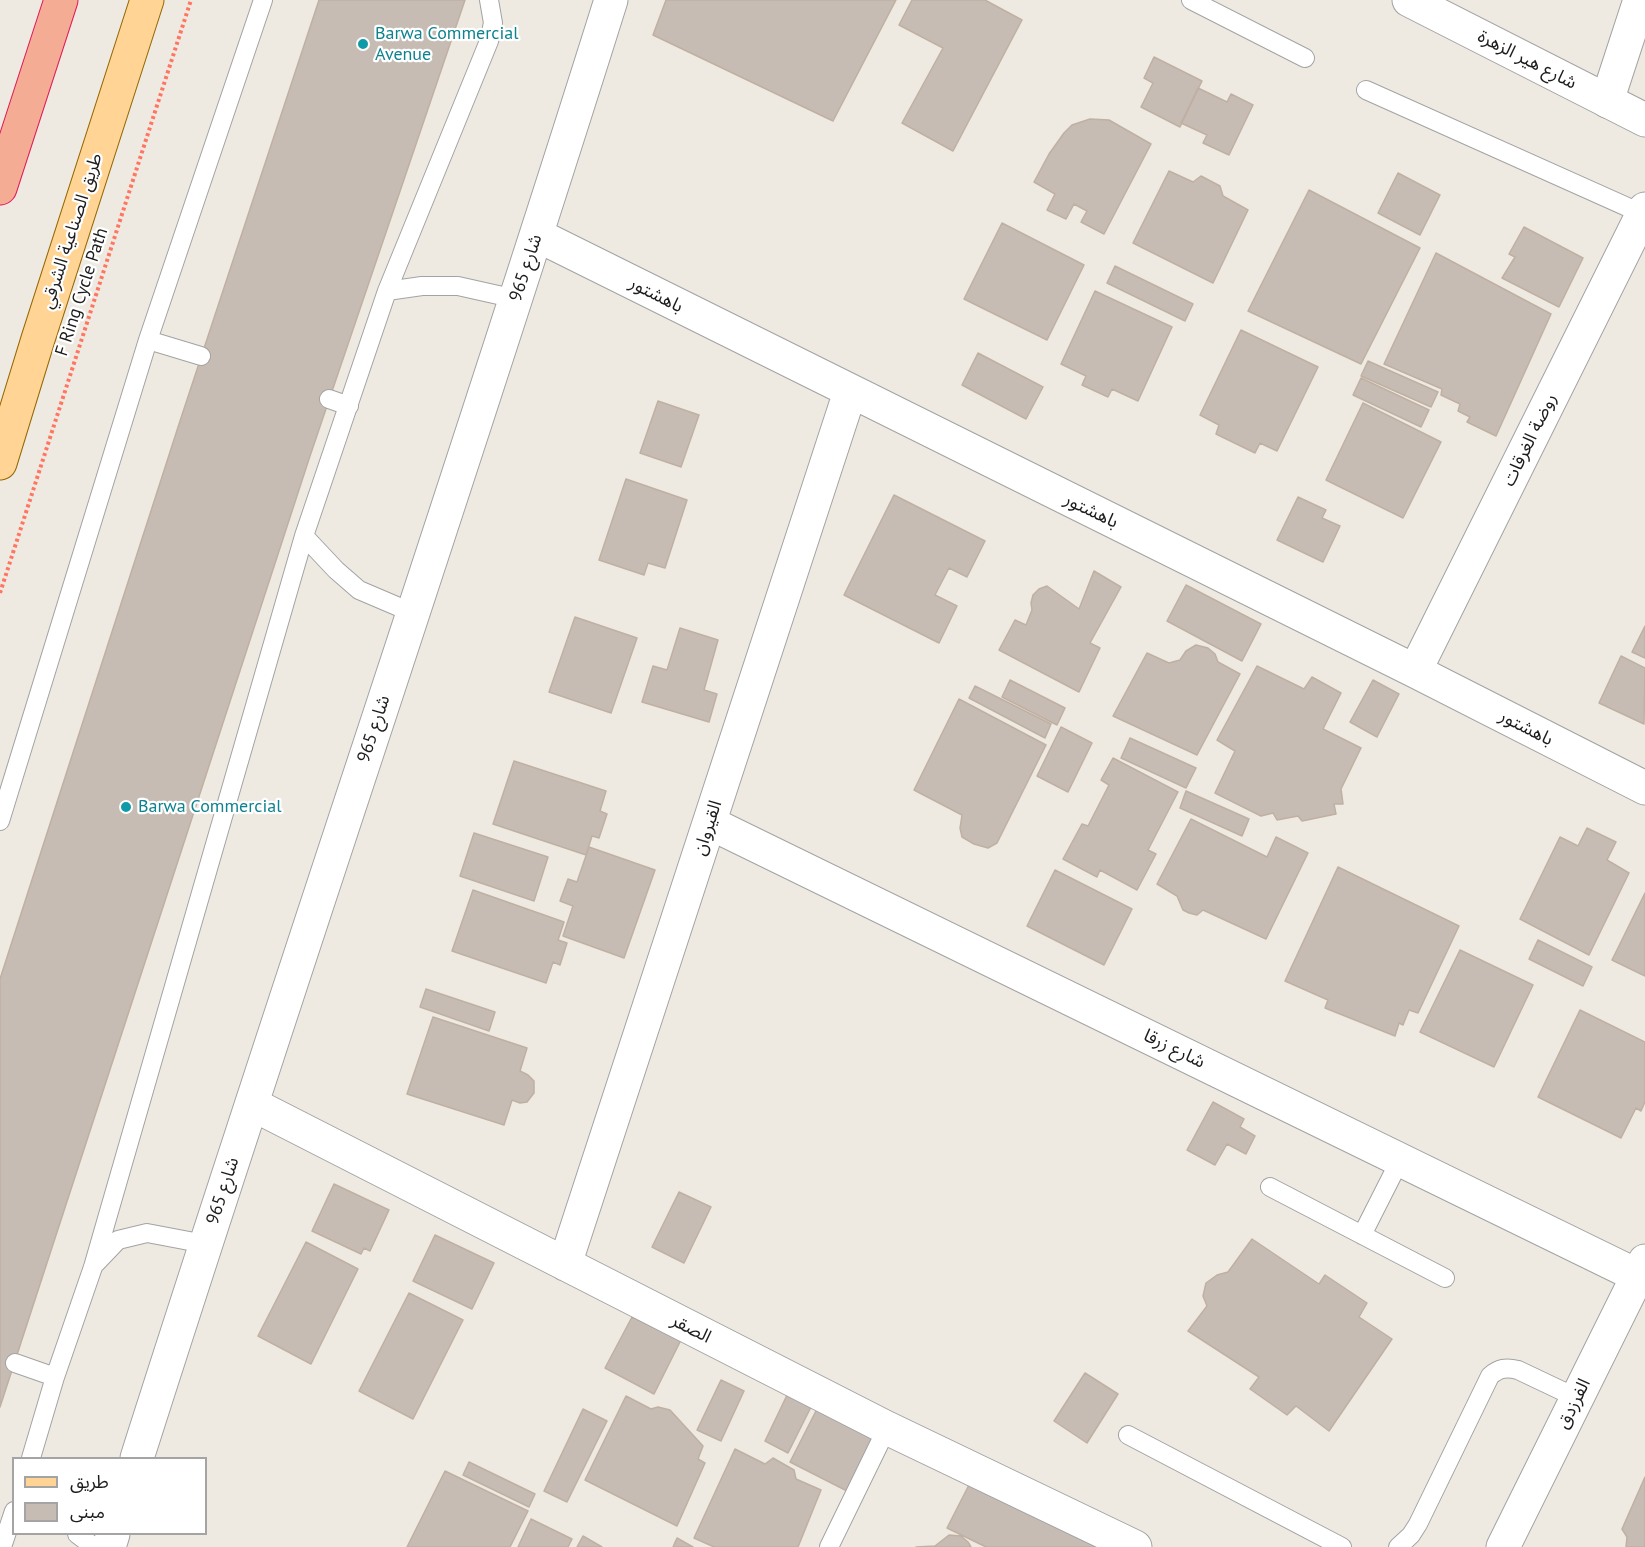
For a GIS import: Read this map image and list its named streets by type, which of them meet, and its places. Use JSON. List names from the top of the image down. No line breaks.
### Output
{"streets":{"main road":["طريق الصناعية الشرقي"],"street":["شارع هير الزهرة","شارع 965","باهشتور","روضة الغرقات","القيروان","شارع زرقا","الصقر","الفرزدق"],"path":["F Ring Cycle Path"]},"crossings":[["شارع 965","باهشتور"],["شارع 965","الصقر"],["باهشتور","روضة الغرقات"],["باهشتور","القيروان"],["القيروان","شارع زرقا"],["القيروان","الصقر"],["شارع زرقا","الفرزدق"]],"places":["Barwa Commercial Avenue","Barwa Commercial"],"legend":["طريق","مبنى"]}
